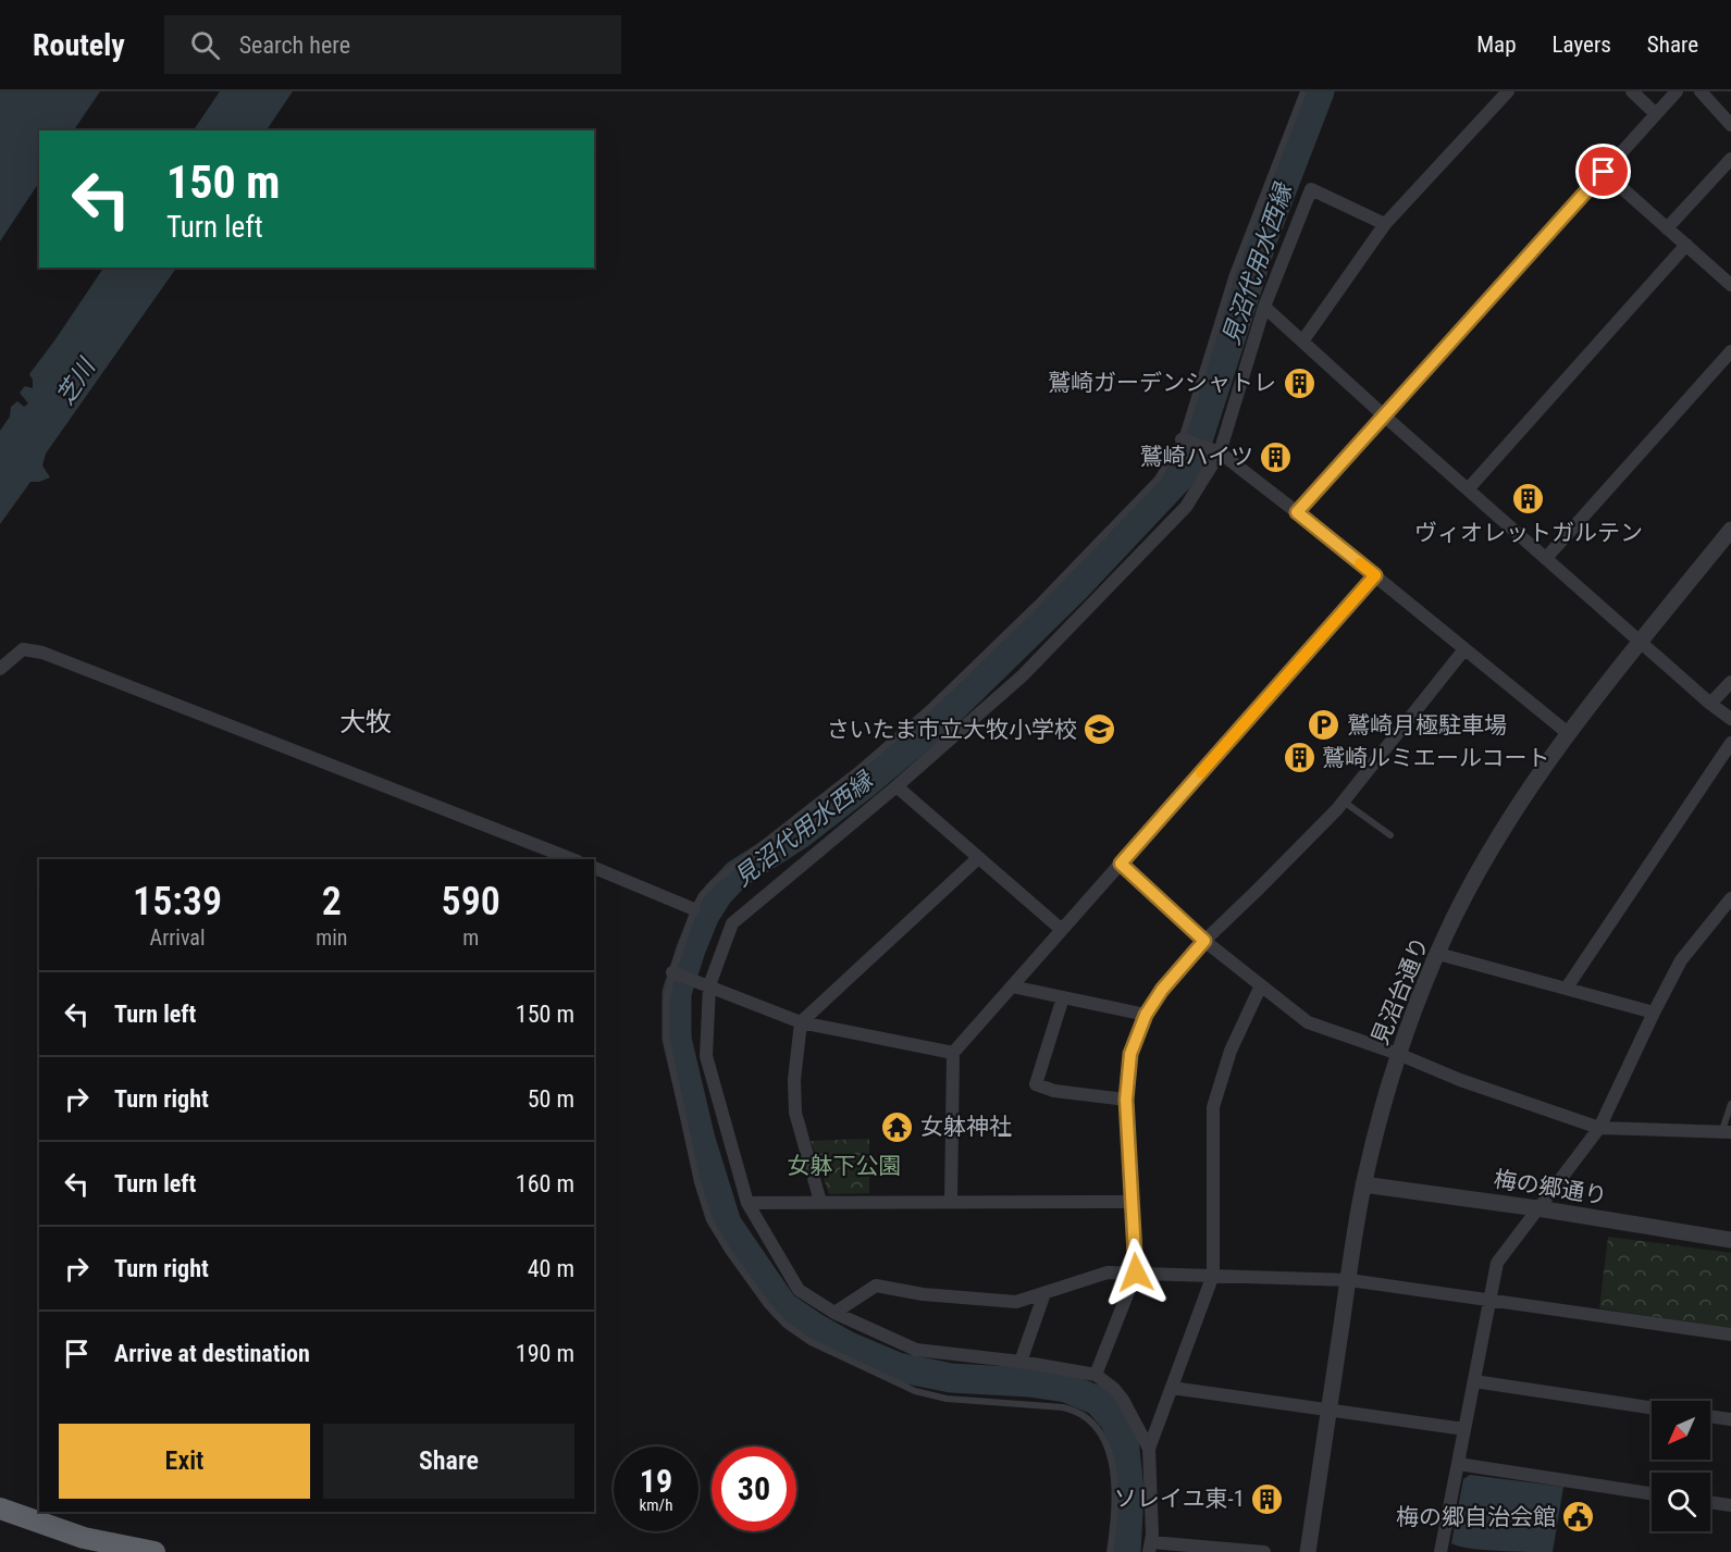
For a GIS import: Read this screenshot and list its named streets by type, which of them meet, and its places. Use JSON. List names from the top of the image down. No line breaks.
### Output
{"streets":{"street":["見沼台通り","梅の郷通り"]},"crossings":[["見沼台通り","梅の郷通り"]],"districts":["大牧"],"water":["見沼代用水西縁","芝川"],"parks":["女躰下公園"],"places":{"building":["鷲崎ガーデンシャトレ","鷲崎ハイツ","ヴィオレットガルテン","鷲崎ルミエールコート","ソレイユ東-1"],"parking":["鷲崎月極駐車場"],"school or university":["さいたま市立大牧小学校"],"temple":["女躰神社"],"public building":["梅の郷自治会館"]},"north":"bottom left","page":{"header":"Routely","search":"Search here","nav":["Map","Layers","Share"],"turn":["150 m","Turn left"],"eta":["15:39","Arrival","2","min","590","m"],"list":[{"name":"Turn left","value":"150 m"},{"name":"Turn right","value":"50 m"},{"name":"Turn left","value":"160 m"},{"name":"Turn right","value":"40 m"},{"name":"Arrive at destination","value":"190 m"}],"buttons":["Exit","Share"],"speed":"19 km/h","limit":"30"}}
